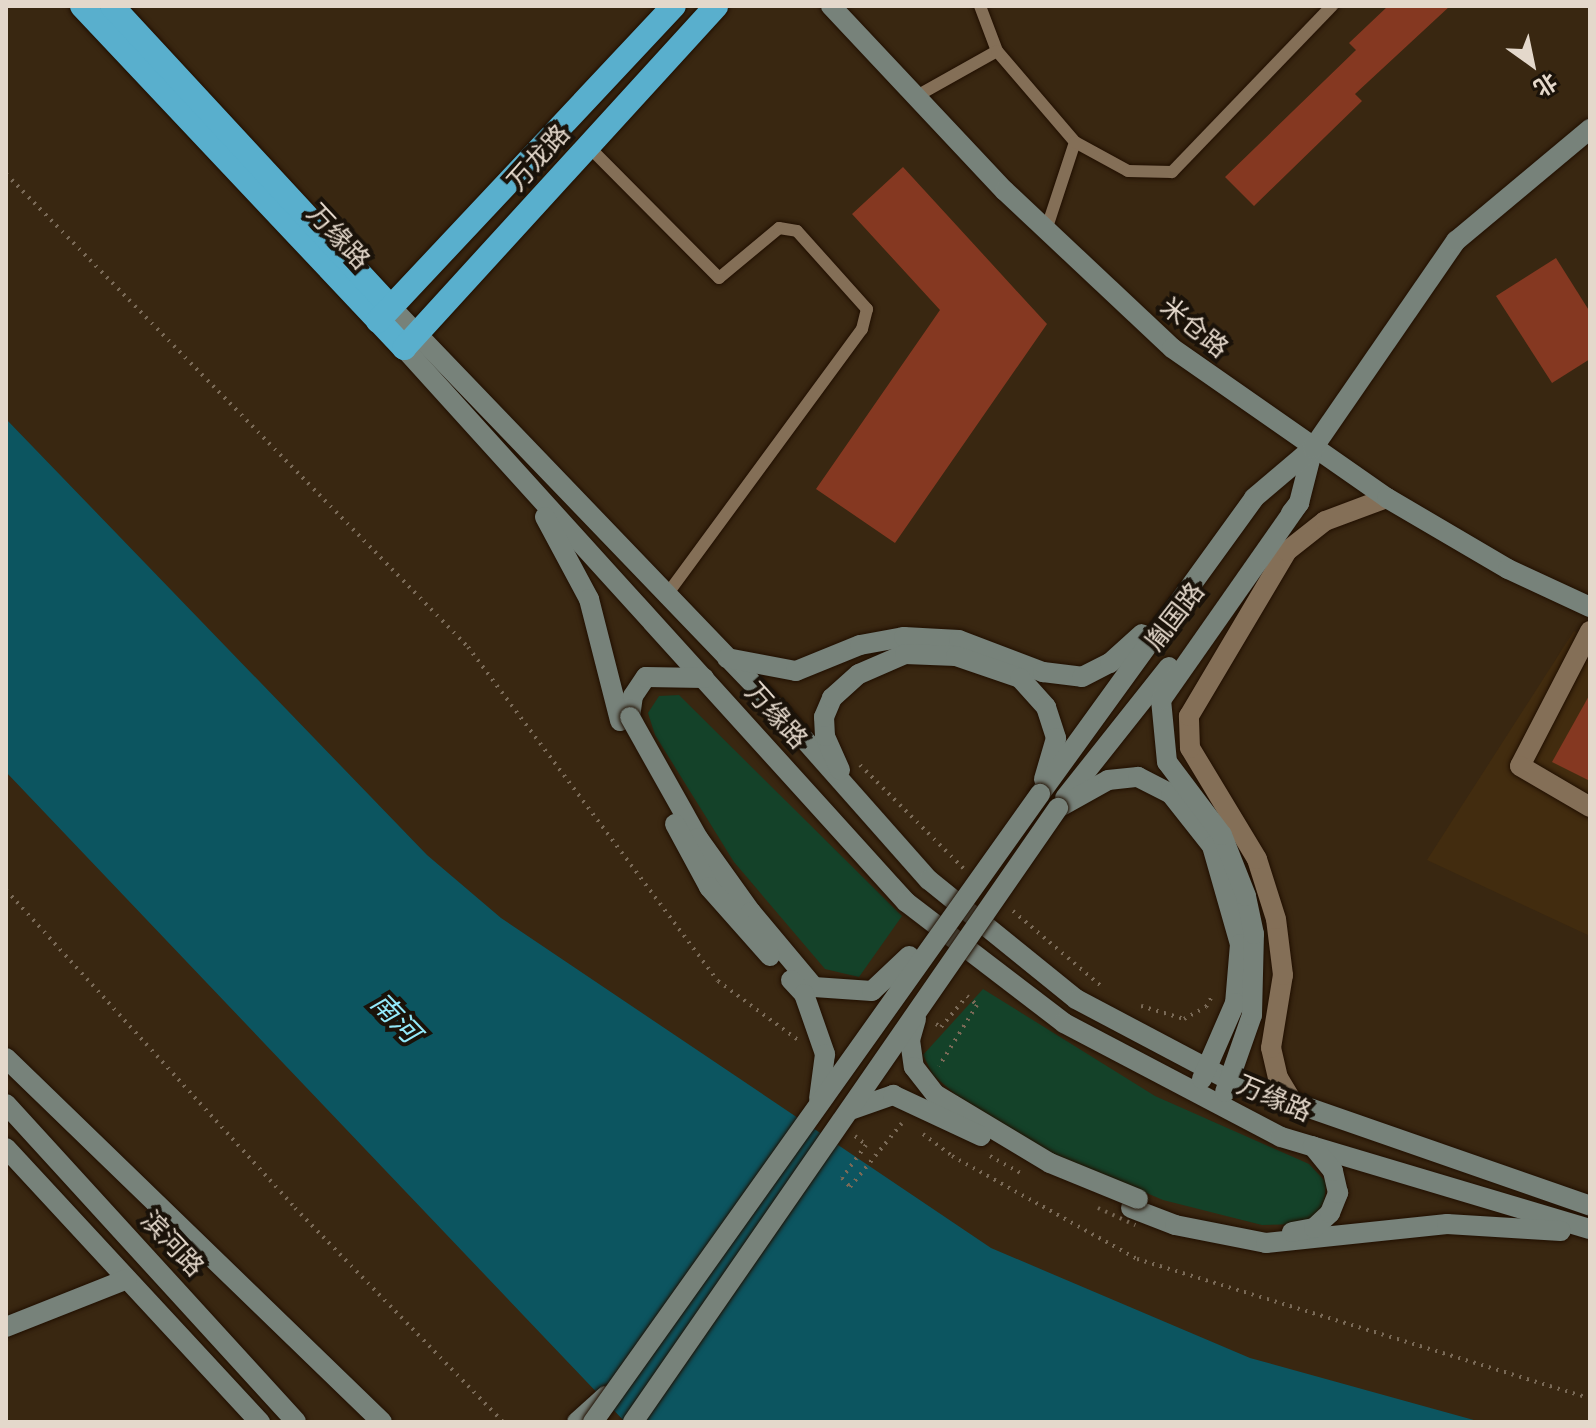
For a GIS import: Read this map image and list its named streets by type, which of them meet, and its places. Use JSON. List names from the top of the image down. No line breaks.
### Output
{"streets":{"highway":["万龙路","万缘路"],"street":["米仓路","胤国路","滨河路"]},"crossings":[["万龙路","万缘路"],["米仓路","胤国路"]],"water":["南河"],"north":"bottom right"}
